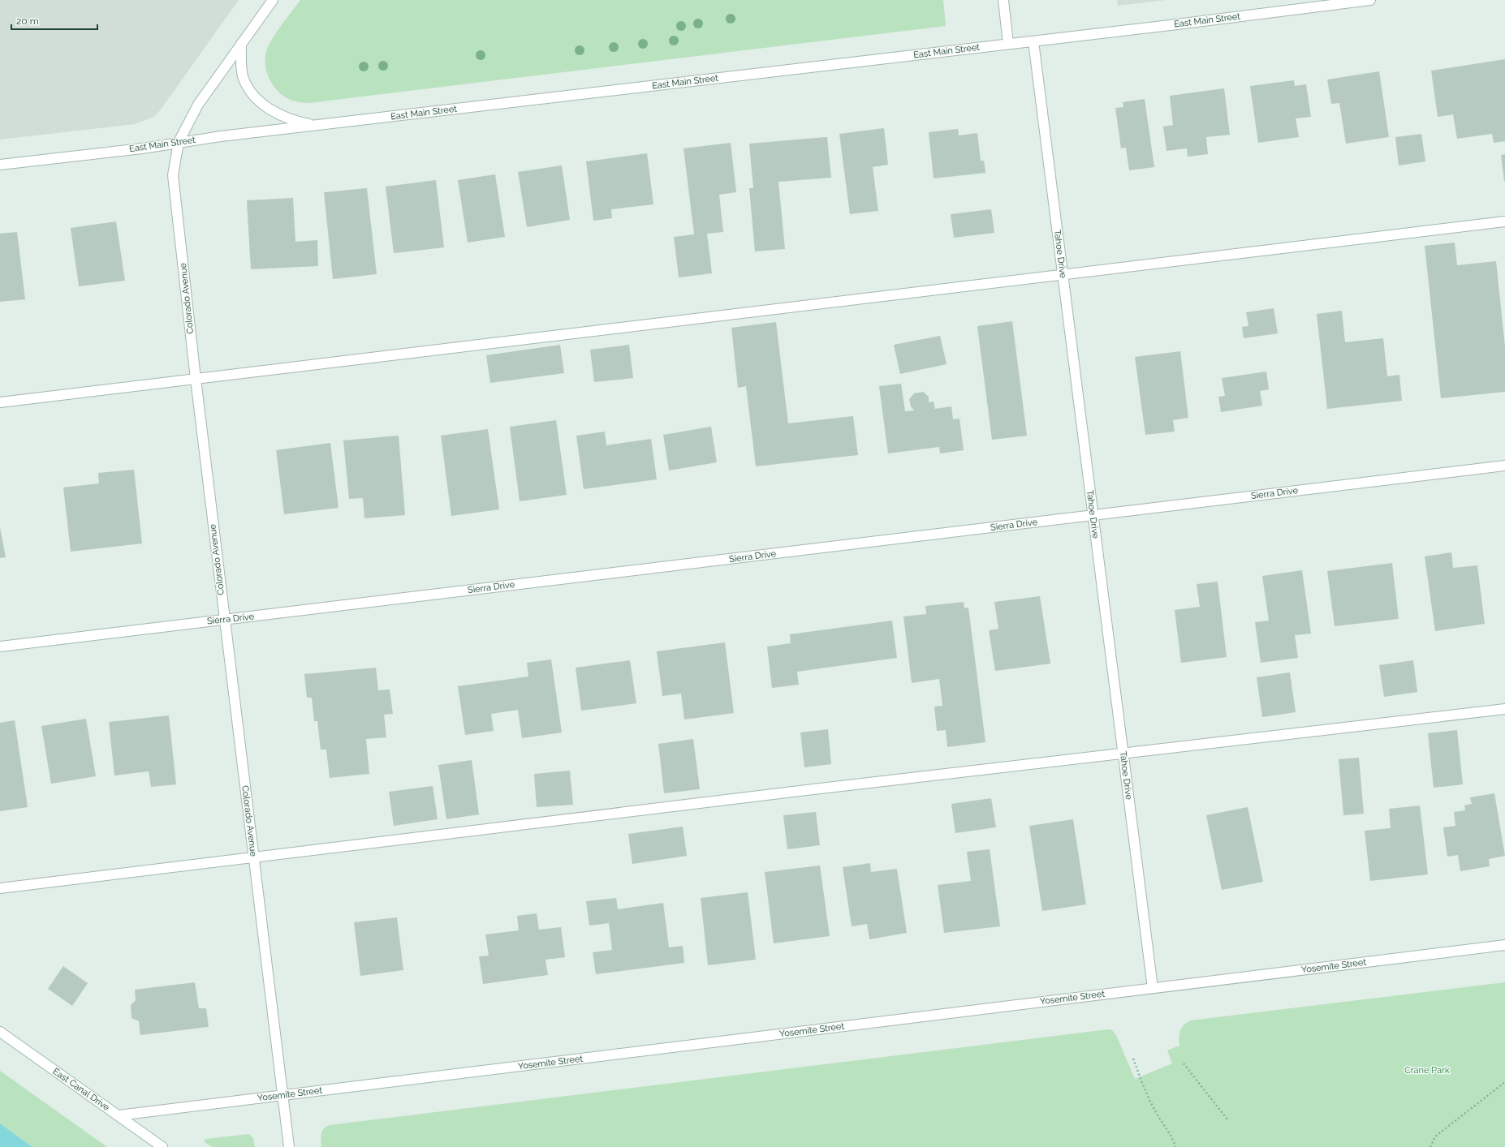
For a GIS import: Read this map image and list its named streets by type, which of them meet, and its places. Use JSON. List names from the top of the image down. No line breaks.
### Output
{"streets":{"street":["East Main Street","Tahoe Drive","Colorado Avenue","Sierra Drive","Yosemite Street","East Canal Drive"]},"crossings":[["East Main Street","Tahoe Drive"],["East Main Street","Colorado Avenue"],["Tahoe Drive","Sierra Drive"],["Tahoe Drive","Yosemite Street"],["Colorado Avenue","Sierra Drive"],["Colorado Avenue","Yosemite Street"],["Yosemite Street","East Canal Drive"]],"parks":["Crane Park"],"scale_bar":"20 m"}
